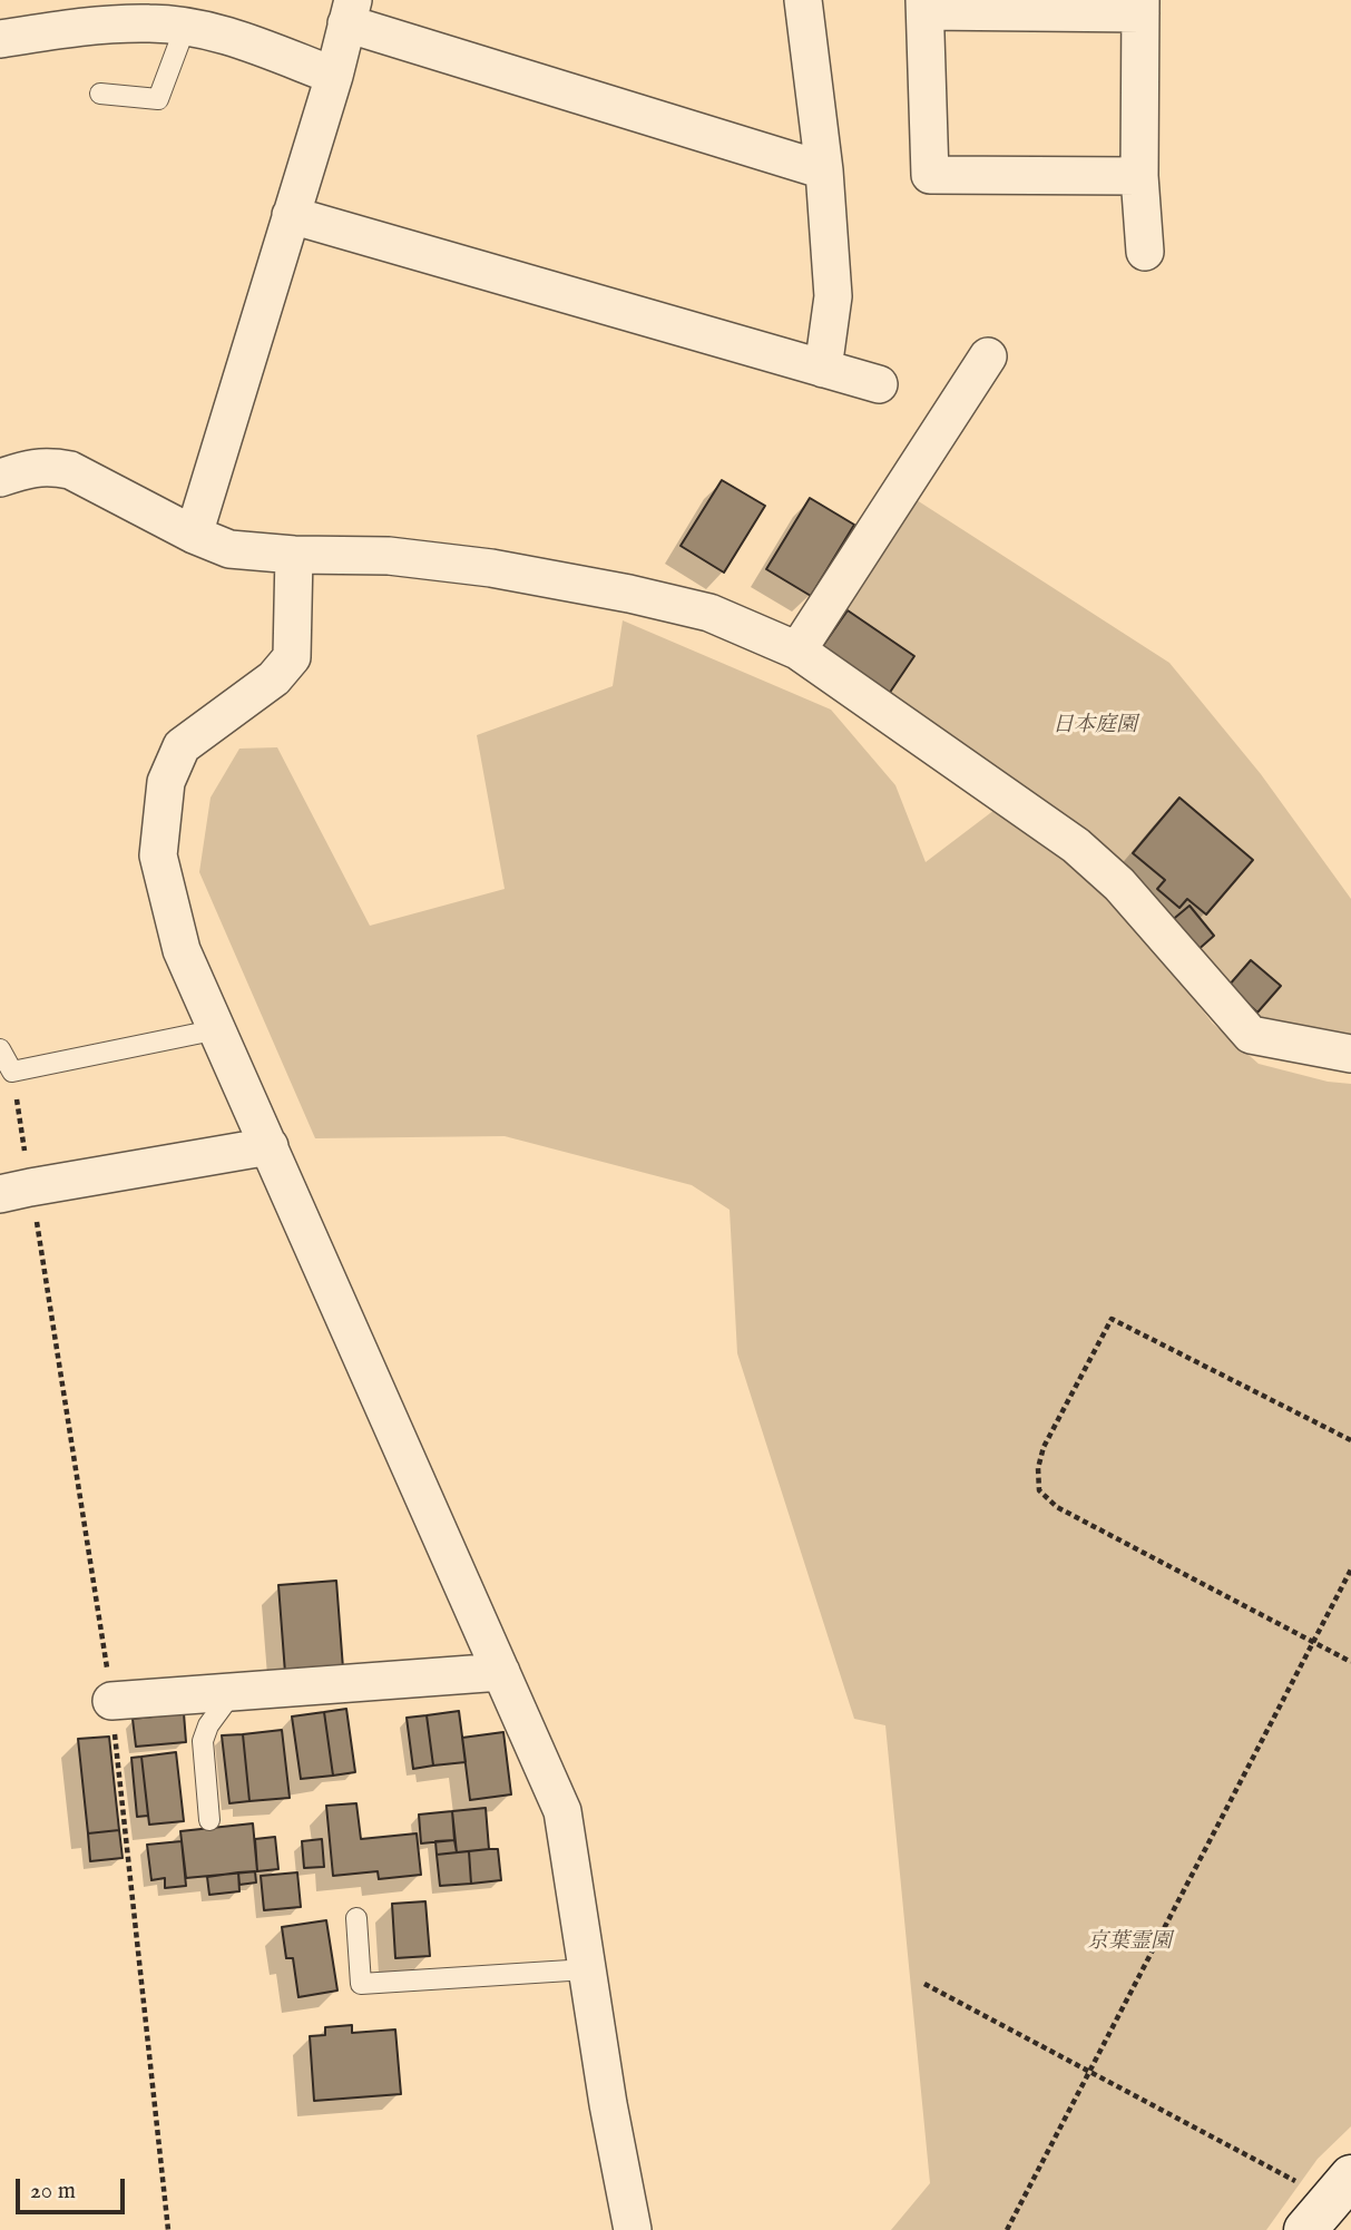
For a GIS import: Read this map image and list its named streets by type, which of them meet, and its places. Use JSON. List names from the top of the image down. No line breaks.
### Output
{"parks":["日本庭園","京葉霊園"],"scale_bar":"20 m"}
